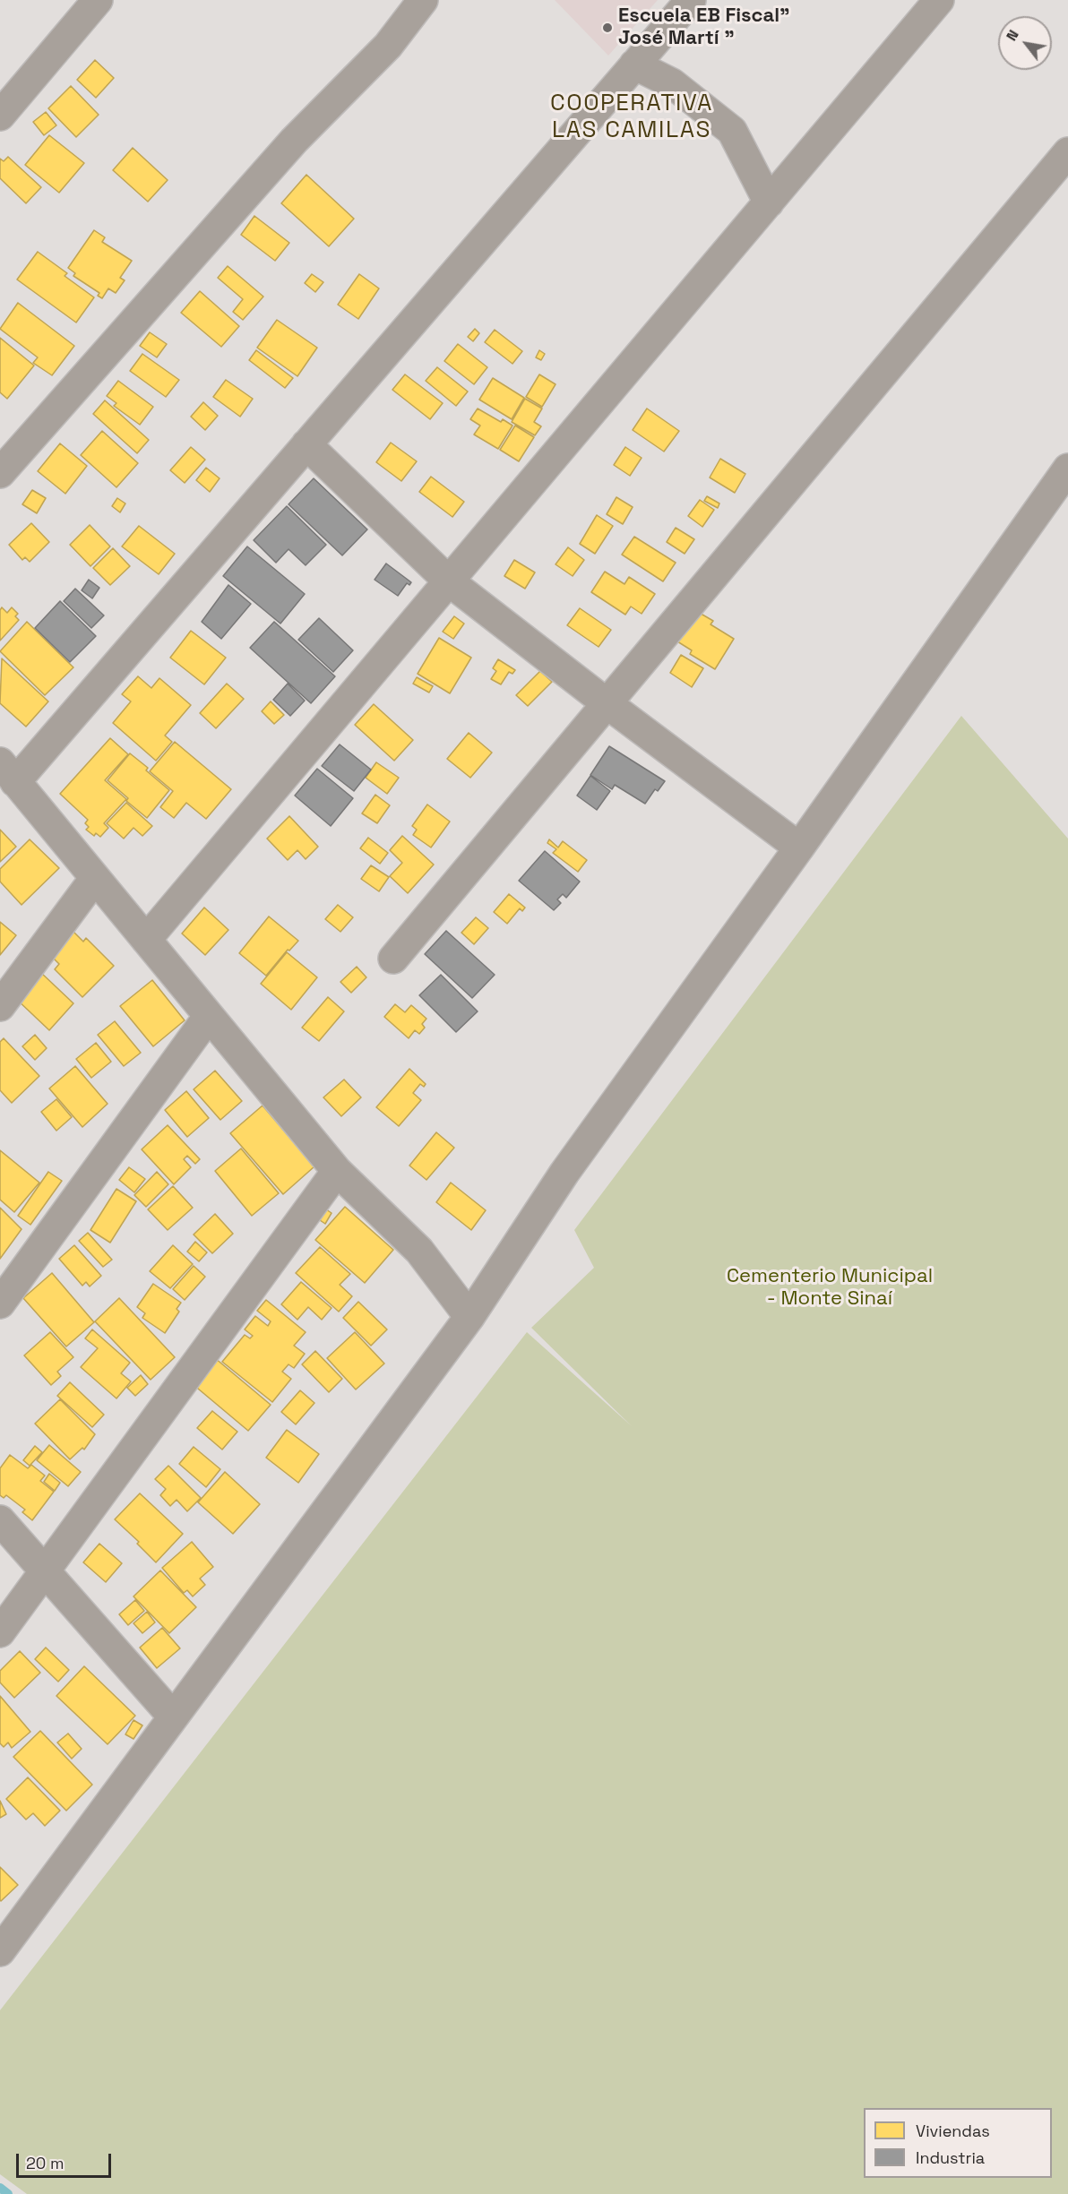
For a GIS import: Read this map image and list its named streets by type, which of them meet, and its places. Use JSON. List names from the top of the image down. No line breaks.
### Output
{"districts":["COOPERATIVA LAS CAMILAS"],"parks":["Cementerio Municipal - Monte Sinaí"],"places":["Escuela EB Fiscal\" José Martí \""],"legend":["Viviendas","Industria"],"scale_bar":"20 m","north":"top left"}
